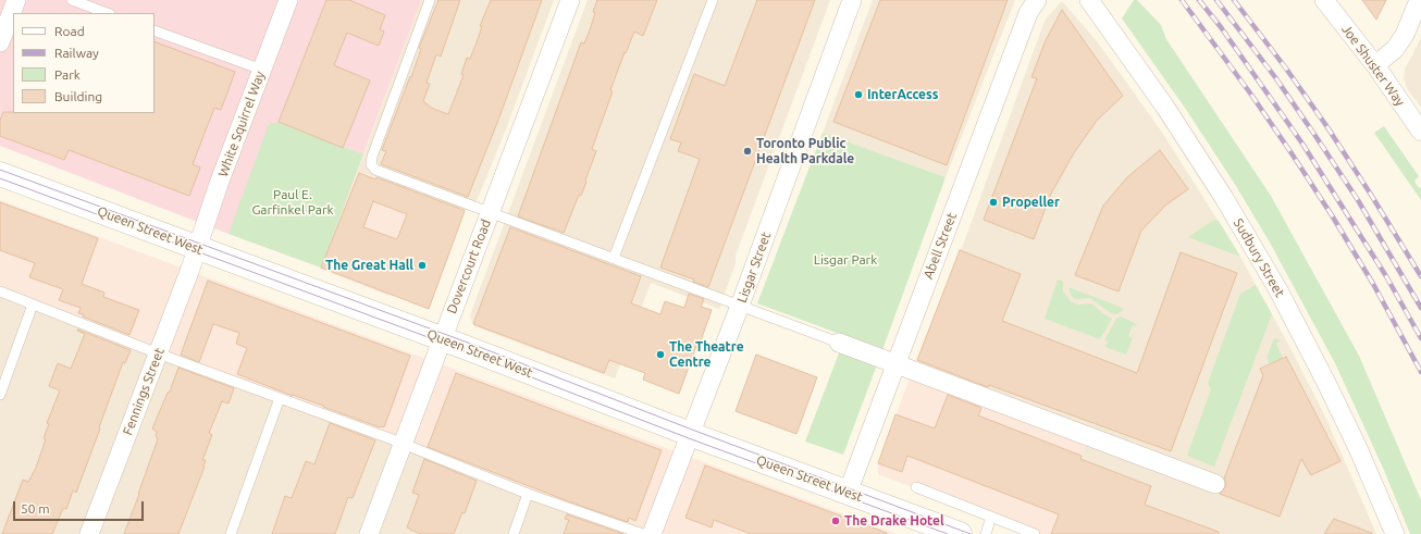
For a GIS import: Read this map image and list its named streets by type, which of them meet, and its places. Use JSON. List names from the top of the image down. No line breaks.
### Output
{"streets":{"main road":["Queen Street West"],"street":["Joe Shuster Way","White Squirrel Way","Abell Street","Sudbury Street","Dovercourt Road","Lisgar Street","Fennings Street"]},"crossings":[["White Squirrel Way","Queen Street West"],["White Squirrel Way","Fennings Street"],["Queen Street West","Abell Street"],["Queen Street West","Dovercourt Road"],["Queen Street West","Lisgar Street"],["Queen Street West","Fennings Street"]],"parks":["Paul E. Garfinkel Park","Lisgar Park"],"places":["InterAccess","Toronto Public Health Parkdale","Propeller","The Great Hall","The Theatre Centre","The Drake Hotel"],"legend":["Road","Railway","Park","Building"],"scale_bar":"50 m"}
